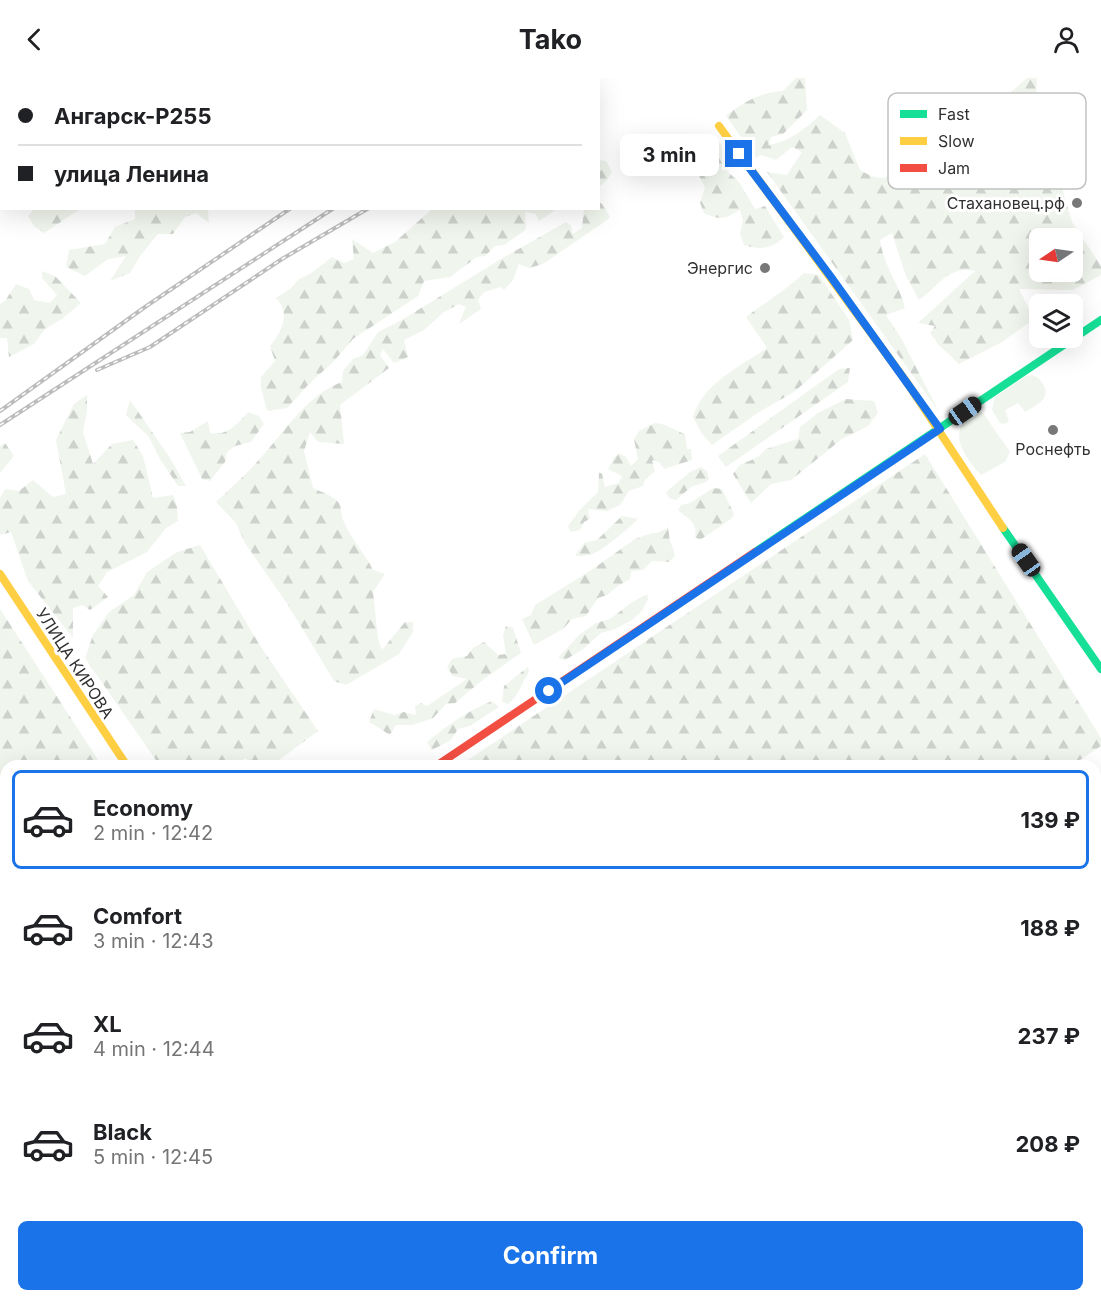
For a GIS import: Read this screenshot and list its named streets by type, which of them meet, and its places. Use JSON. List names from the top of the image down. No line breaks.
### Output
{"streets":{"street":["УЛИЦА КИРОВА"]},"places":["Стахановец.рф","Энергис","Роснефть"],"legend":["Fast","Slow","Jam"],"north":"left","page":{"header":"Tako","banner":["Ангарск-Р255","улица Ленина"],"bubble":"3 min","list":[{"name":"Economy","note":"2 min · 12:42","value":"139 ₽"},{"name":"Comfort","note":"3 min · 12:43","value":"188 ₽"},{"name":"XL","note":"4 min · 12:44","value":"237 ₽"},{"name":"Black","note":"5 min · 12:45","value":"208 ₽"}],"buttons":"Confirm"}}
